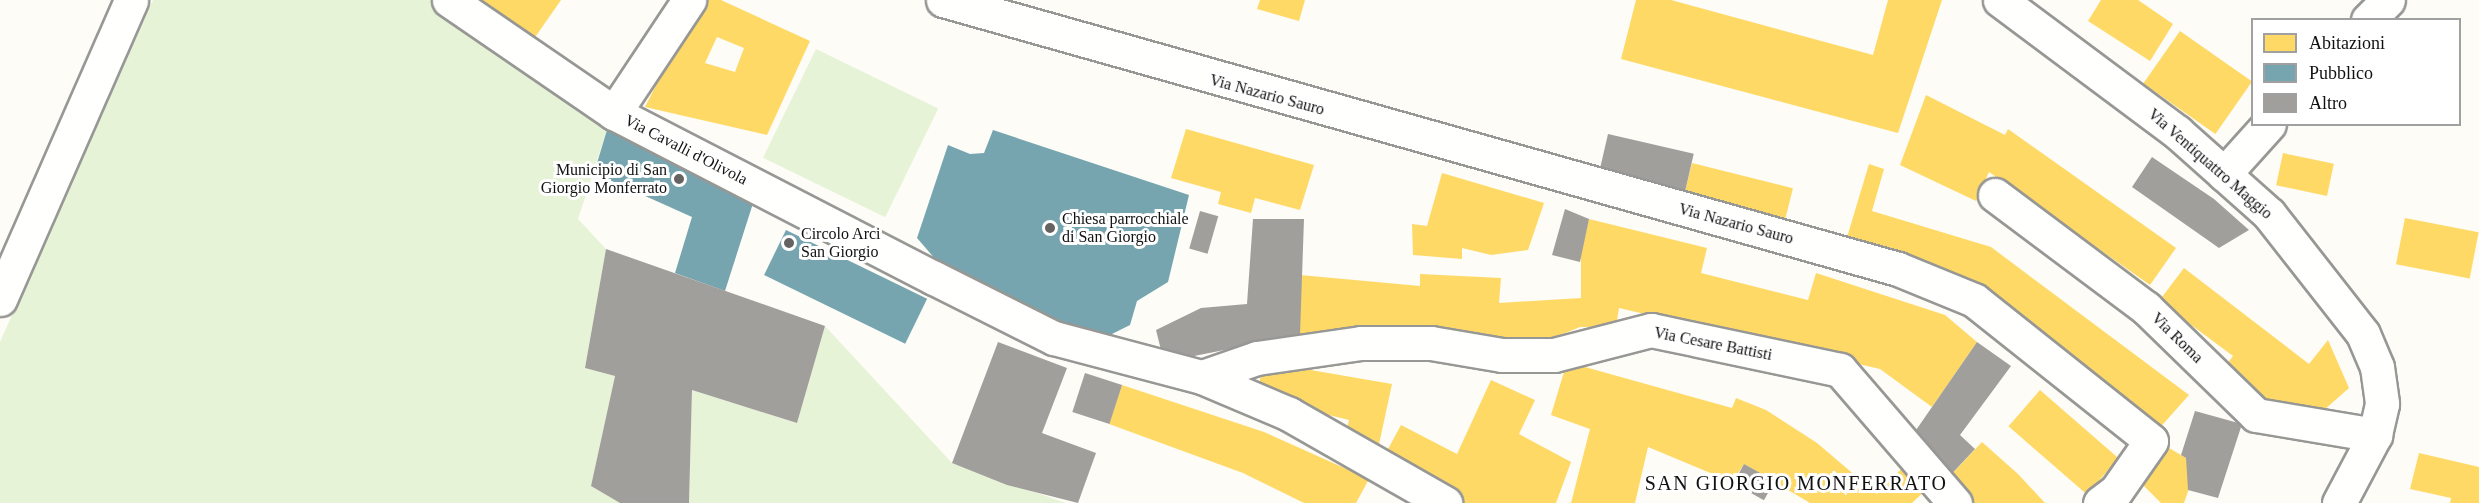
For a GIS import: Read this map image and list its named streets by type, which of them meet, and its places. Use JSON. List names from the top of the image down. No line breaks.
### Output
{"streets":{"street":["Via Nazario Sauro","Via Cavalli d'Olivola","Via Ventiquattro Maggio","Via Roma","Via Cesare Battisti"]},"crossings":[["Via Cavalli d'Olivola","Via Cesare Battisti"],["Via Ventiquattro Maggio","Via Roma"]],"districts":["SAN GIORGIO MONFERRATO"],"places":["Municipio di San Giorgio Monferrato","Chiesa parrocchiale di San Giorgio","Circolo Arci San Giorgio"],"legend":["Abitazioni","Pubblico","Altro"]}
